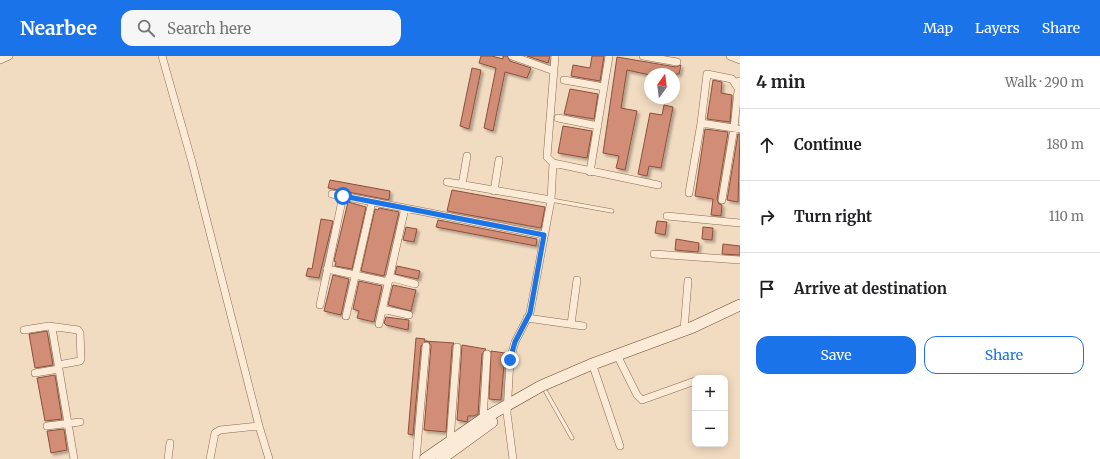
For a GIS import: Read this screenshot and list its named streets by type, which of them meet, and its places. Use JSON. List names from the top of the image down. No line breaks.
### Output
{"north":"top","page":{"header":"Nearbee","search":"Search here","nav":["Map","Layers","Share"],"heading":["4 min","Walk · 290 m"],"list":[["Continue","180 m"],["Turn right","110 m"],"Arrive at destination"],"buttons":["Save","Share"],"map_buttons":["+","−"]}}
